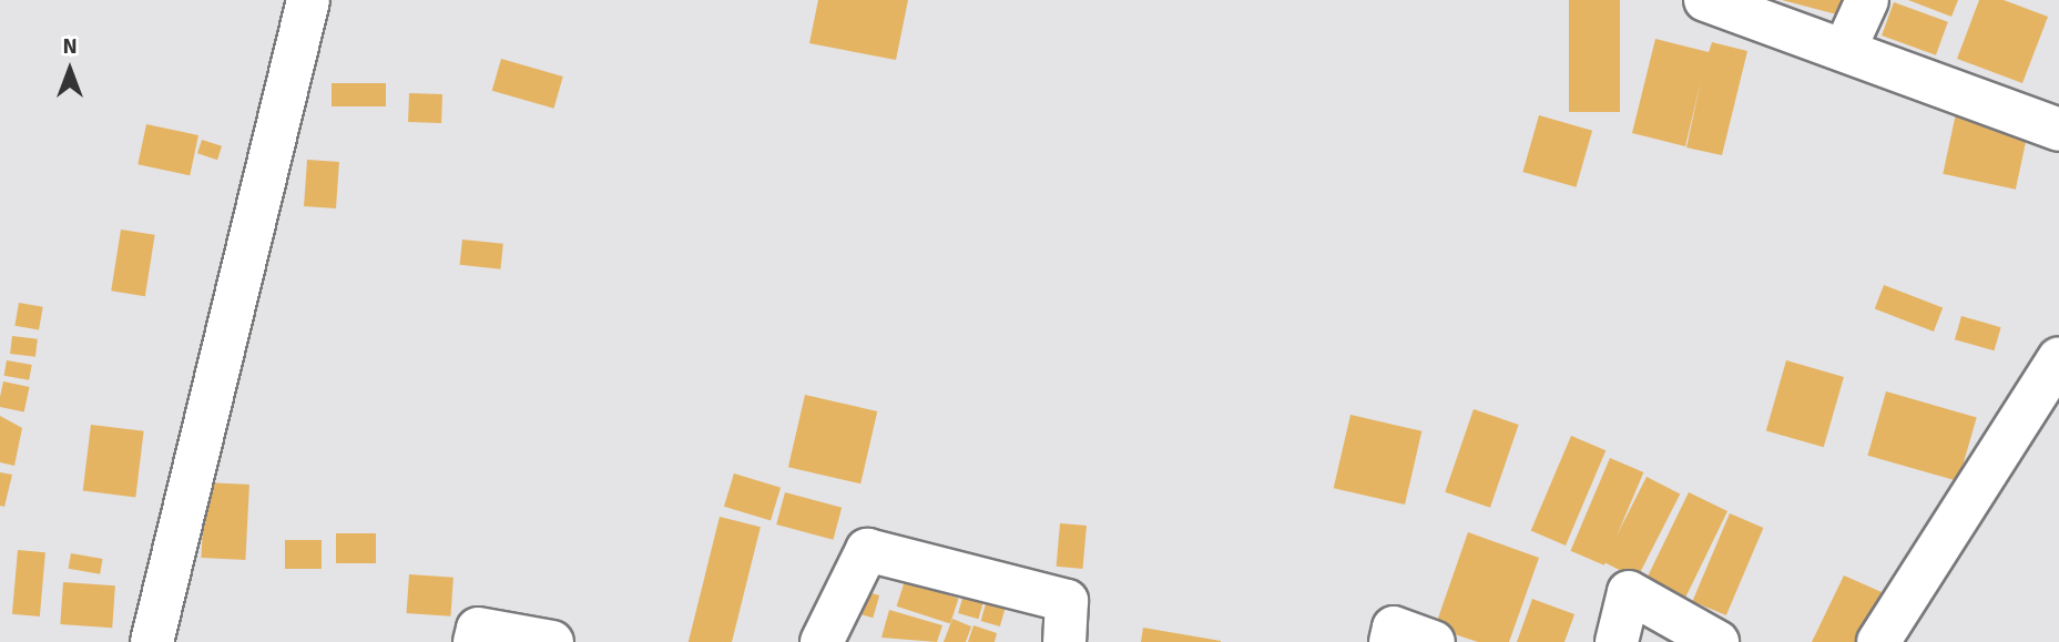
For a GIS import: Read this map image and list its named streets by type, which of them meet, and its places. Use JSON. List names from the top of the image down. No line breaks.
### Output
{"north":"top"}
